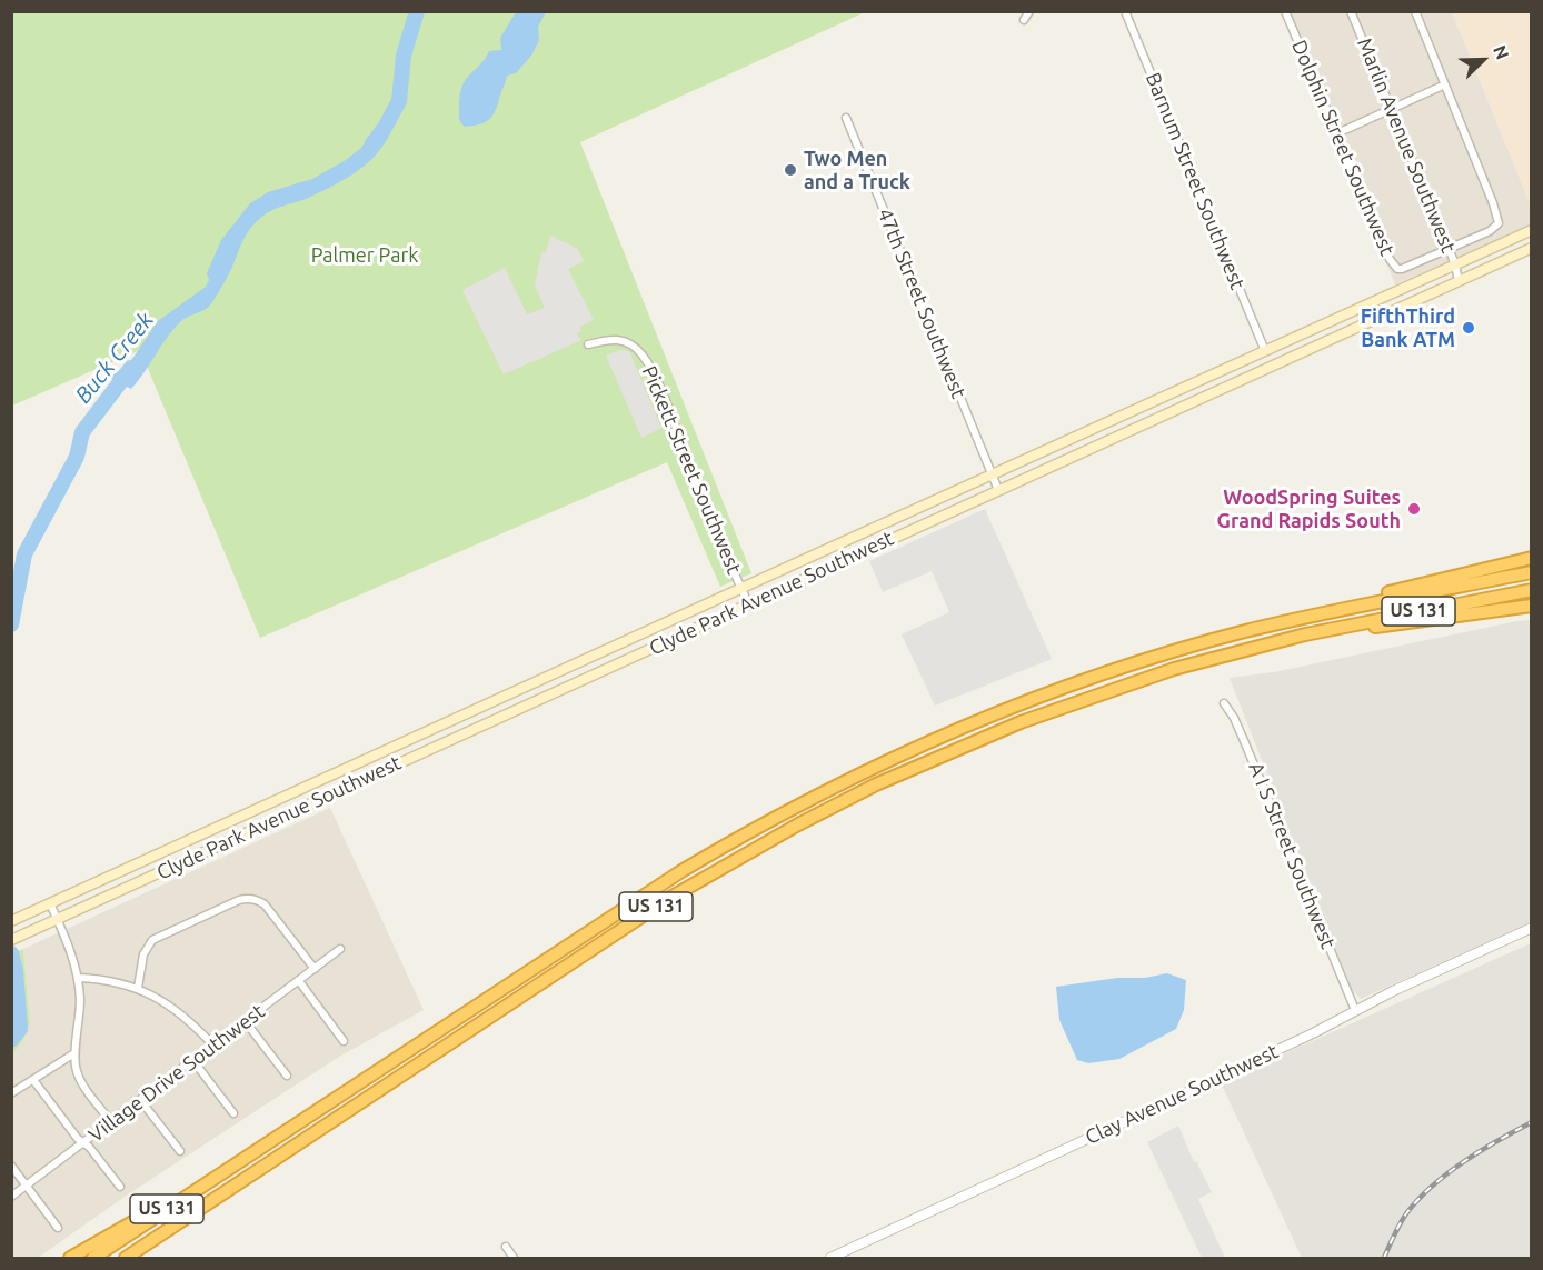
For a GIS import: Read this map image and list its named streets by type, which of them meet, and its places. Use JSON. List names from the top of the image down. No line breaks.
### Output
{"streets":{"highway":["US 131"],"main road":["Clyde Park Avenue Southwest"],"street":["Marlin Avenue Southwest","Dolphin Street Southwest","Barnum Street Southwest","47th Street Southwest","Pickett Street Southwest","A I S Street Southwest","Village Drive Southwest","Clay Avenue Southwest"]},"crossings":[["Marlin Avenue Southwest","Dolphin Street Southwest"],["Marlin Avenue Southwest","Clyde Park Avenue Southwest"],["Barnum Street Southwest","Clyde Park Avenue Southwest"],["47th Street Southwest","Clyde Park Avenue Southwest"],["Pickett Street Southwest","Clyde Park Avenue Southwest"],["A I S Street Southwest","Clay Avenue Southwest"]],"water":["Buck Creek"],"parks":["Palmer Park"],"places":["Two Men and a Truck","FifthThird Bank ATM","WoodSpring Suites Grand Rapids South"],"north":"top right"}
